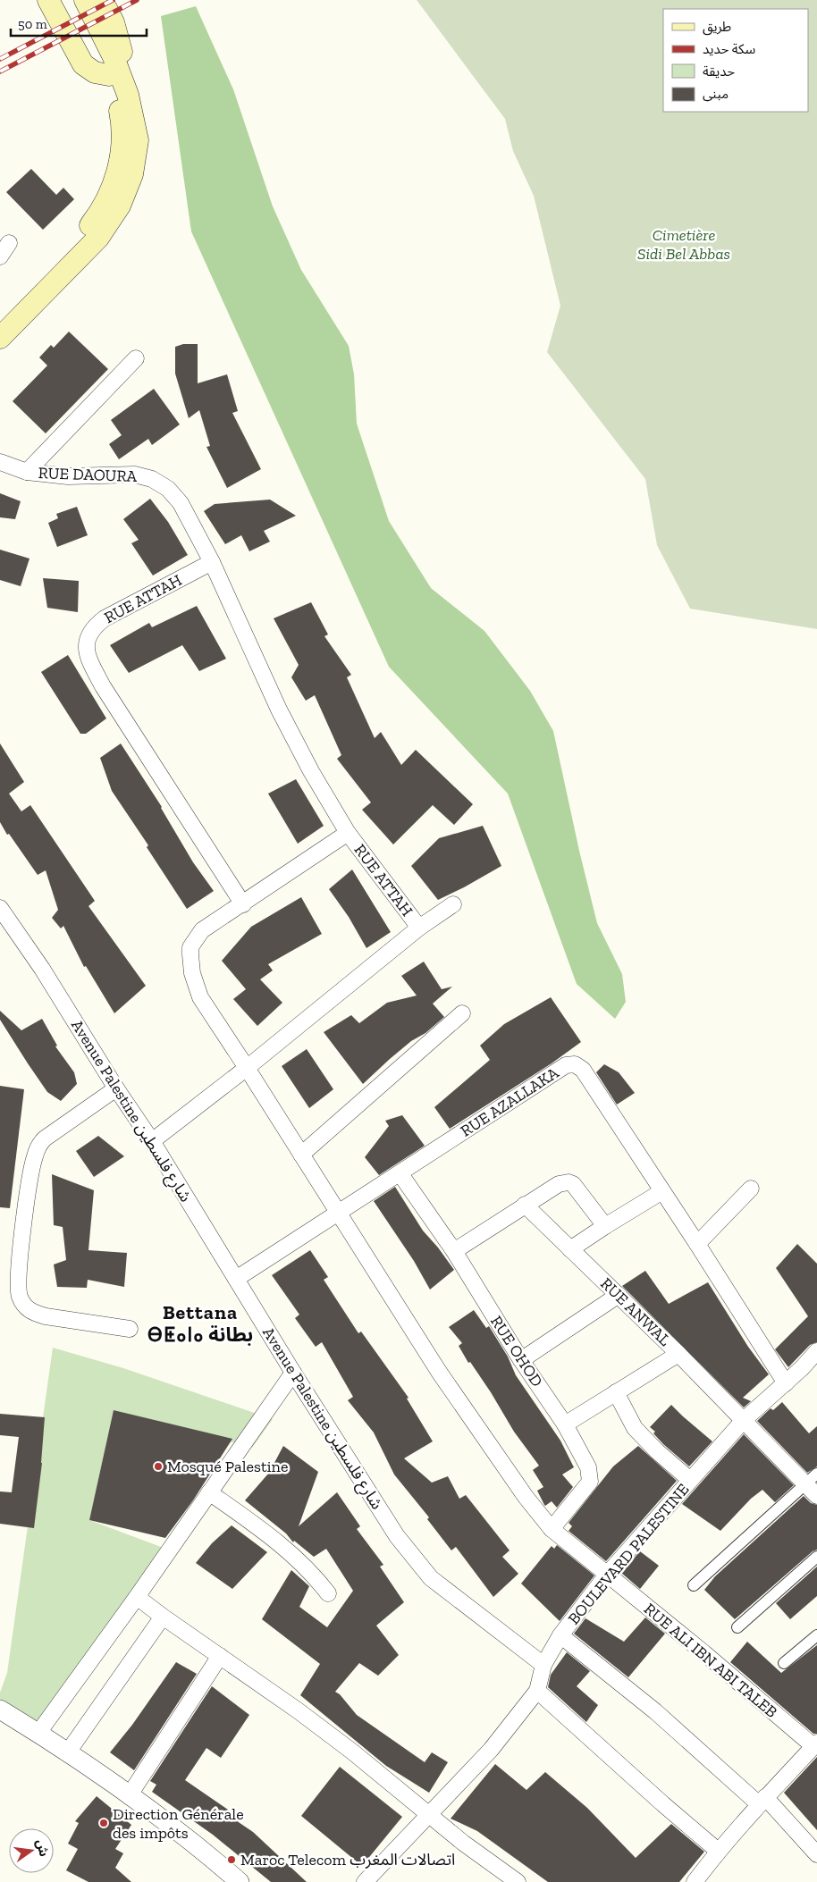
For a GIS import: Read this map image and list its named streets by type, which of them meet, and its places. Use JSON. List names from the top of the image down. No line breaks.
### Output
{"streets":{"street":["RUE DAOURA","RUE ATTAH","RUE AZALLAKA","Avenue Palestine شارع فلسطين","RUE ANWAL","RUE OHOD","BOULEVARD PALESTINE","RUE ALI IBN ABI TALEB"]},"crossings":[["RUE DAOURA","RUE ATTAH"],["RUE ATTAH","RUE AZALLAKA"],["RUE ATTAH","RUE ALI IBN ABI TALEB"],["RUE AZALLAKA","Avenue Palestine شارع فلسطين"],["RUE AZALLAKA","RUE OHOD"],["RUE AZALLAKA","BOULEVARD PALESTINE"],["RUE AZALLAKA","RUE ALI IBN ABI TALEB"],["Avenue Palestine شارع فلسطين","BOULEVARD PALESTINE"],["RUE ANWAL","BOULEVARD PALESTINE"],["RUE OHOD","RUE ALI IBN ABI TALEB"],["BOULEVARD PALESTINE","RUE ALI IBN ABI TALEB"]],"districts":["Bettana ⴱⵟⴰⵏⴰ بطانة"],"parks":["Cimetière Sidi Bel Abbas"],"places":["Mosqué Palestine","Direction Générale des impôts","Maroc Telecom اتصالات المغرب"],"legend":["طريق","سكة حديد","حديقة","مبنى"],"scale_bar":"50 m","north":"right"}
